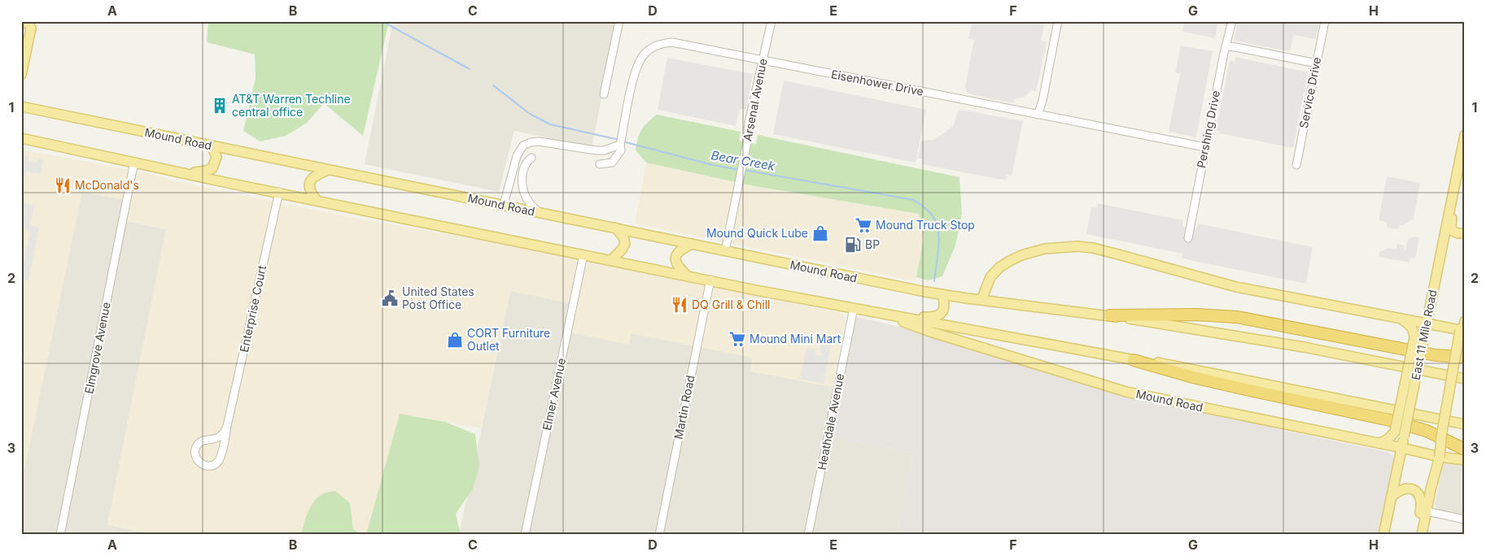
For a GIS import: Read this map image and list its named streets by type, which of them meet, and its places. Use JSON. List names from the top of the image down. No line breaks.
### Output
{"streets":{"main road":["Mound Road","East 11 Mile Road"],"street":["Eisenhower Drive","Service Drive","Arsenal Avenue","Pershing Drive","Enterprise Court","Elmgrove Avenue","Elmer Avenue","Martin Road","Heathdale Avenue"]},"crossings":[["Eisenhower Drive","Arsenal Avenue"],["Eisenhower Drive","Pershing Drive"],["Arsenal Avenue","Mound Road"],["Mound Road","Enterprise Court"],["Mound Road","East 11 Mile Road"],["Mound Road","Elmgrove Avenue"],["Mound Road","Elmer Avenue"],["Mound Road","Martin Road"],["Mound Road","Heathdale Avenue"]],"water":["Bear Creek"],"places":{"building":["AT&T Warren Techline central office"],"restaurant":["McDonald's","DQ Grill & Chill"],"supermarket":["Mound Truck Stop","Mound Mini Mart"],"shop":["Mound Quick Lube","CORT Furniture Outlet"],"fuel station":["BP"],"public building":["United States Post Office"]},"grid":{"columns":["A","B","C","D","E","F","G","H"],"rows":["1","2","3"]}}
